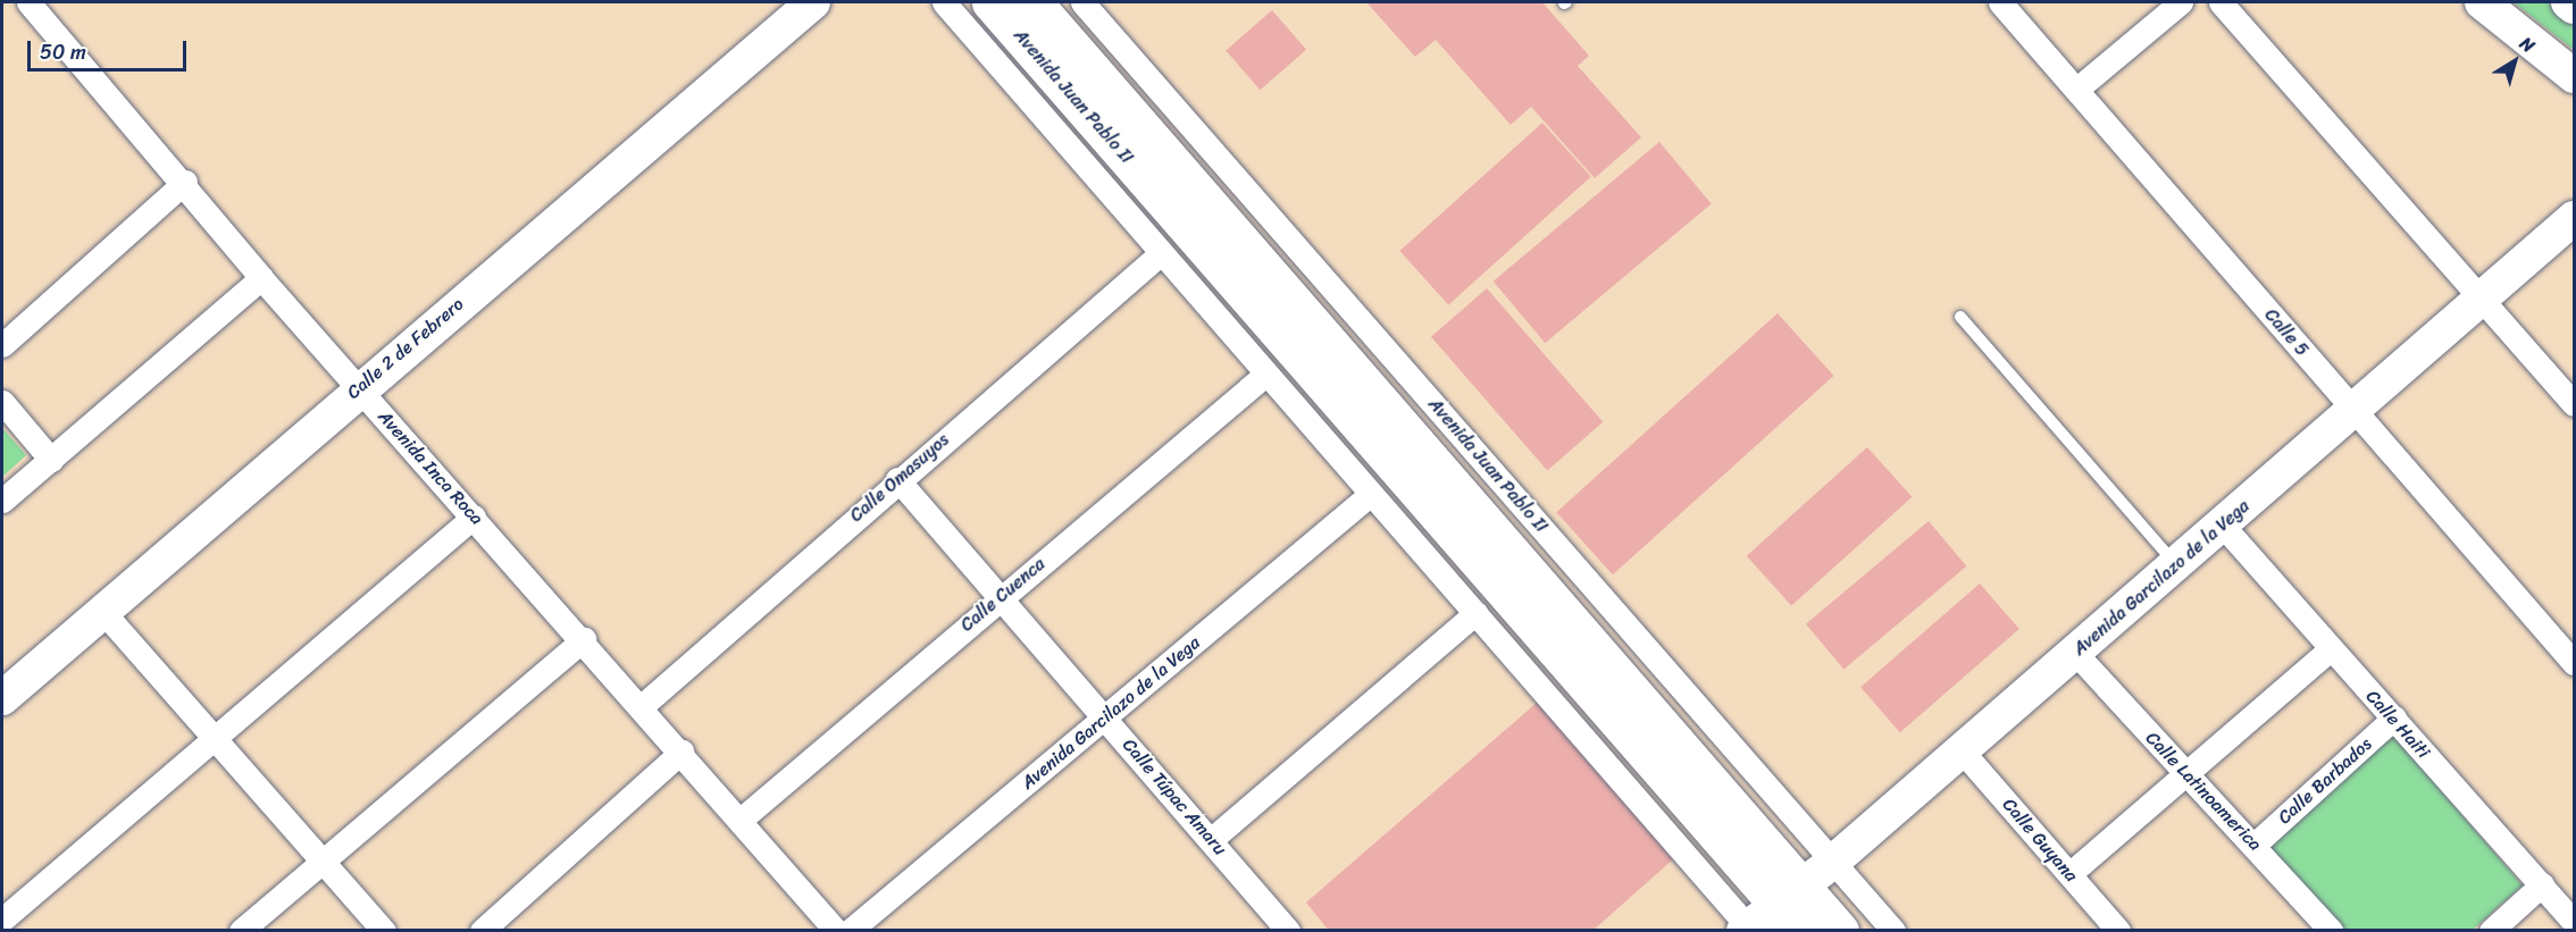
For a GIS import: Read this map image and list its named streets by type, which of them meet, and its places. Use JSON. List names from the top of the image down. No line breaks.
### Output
{"streets":{"highway":["Avenida Juan Pablo II"],"street":["Calle 5","Calle 2 de Febrero","Avenida Inca Roca","Calle Omasuyos","Avenida Garcilazo de la Vega","Calle Cuenca","Calle Haiti","Calle Barbados","Calle Latinoamerica","Calle Túpac Amaru","Calle Guyana"]},"crossings":[["Avenida Juan Pablo II","Calle Omasuyos"],["Avenida Juan Pablo II","Avenida Garcilazo de la Vega"],["Avenida Juan Pablo II","Calle Cuenca"],["Calle 5","Avenida Garcilazo de la Vega"],["Calle 2 de Febrero","Avenida Inca Roca"],["Avenida Inca Roca","Calle Omasuyos"],["Avenida Inca Roca","Calle Cuenca"],["Calle Omasuyos","Calle Túpac Amaru"],["Avenida Garcilazo de la Vega","Calle Haiti"],["Avenida Garcilazo de la Vega","Calle Latinoamerica"],["Avenida Garcilazo de la Vega","Calle Túpac Amaru"],["Avenida Garcilazo de la Vega","Calle Guyana"],["Calle Cuenca","Calle Túpac Amaru"],["Calle Haiti","Calle Barbados"],["Calle Barbados","Calle Latinoamerica"]],"scale_bar":"50 m","north":"top right"}
